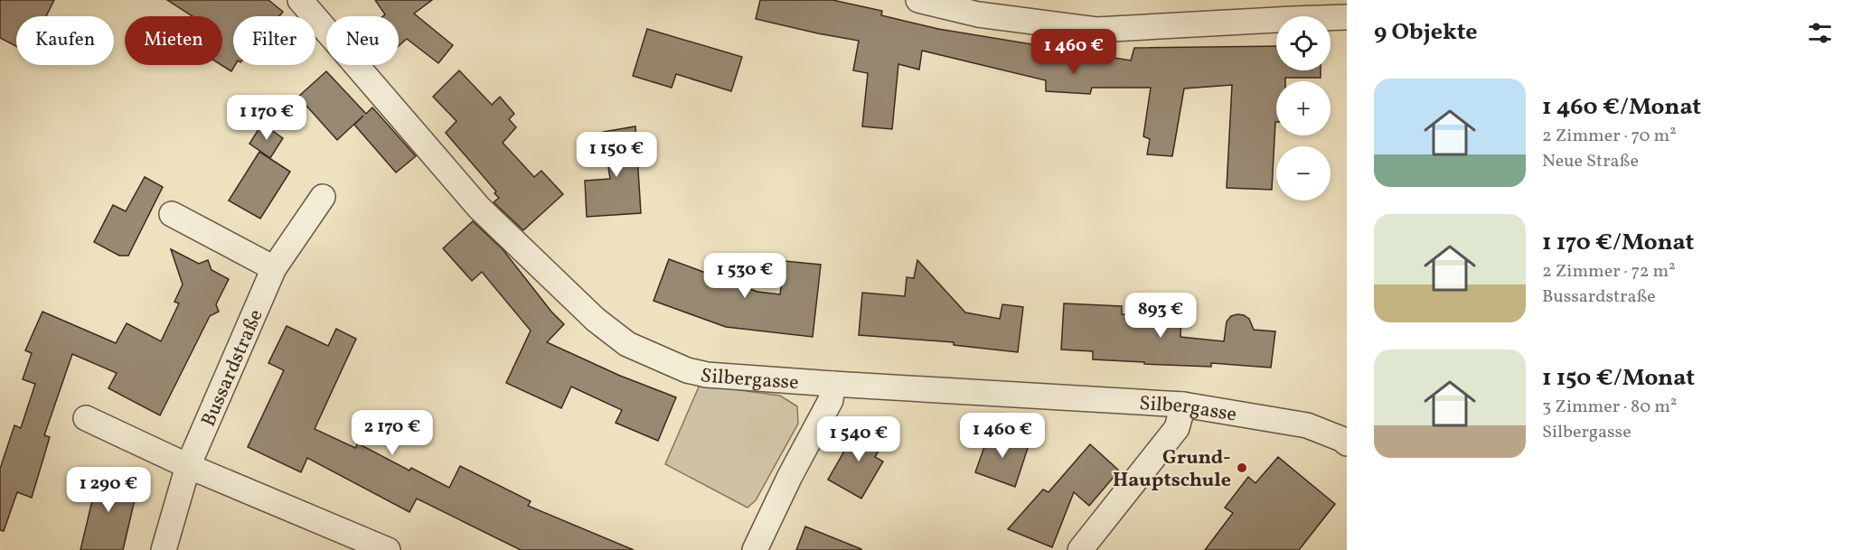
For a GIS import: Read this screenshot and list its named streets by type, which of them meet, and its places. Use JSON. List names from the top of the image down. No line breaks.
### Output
{"streets":{"street":["Bussardstraße","Silbergasse"]},"places":["Grund- Hauptschule"],"page":{"heading":"9 Objekte","map_buttons":["+","−"],"chip":["Kaufen","Mieten","Filter","Neu"],"price":["1 460 €","1 170 €","1 150 €","1 530 €","893 €","2 170 €","1 460 €","1 540 €","1 290 €"],"list":[{"name":"1 460 €/Monat","note":"2 Zimmer · 70 m² · Neue Straße"},{"name":"1 170 €/Monat","note":"2 Zimmer · 72 m² · Bussardstraße"},{"name":"1 150 €/Monat","note":"3 Zimmer · 80 m² · Silbergasse"}]}}
